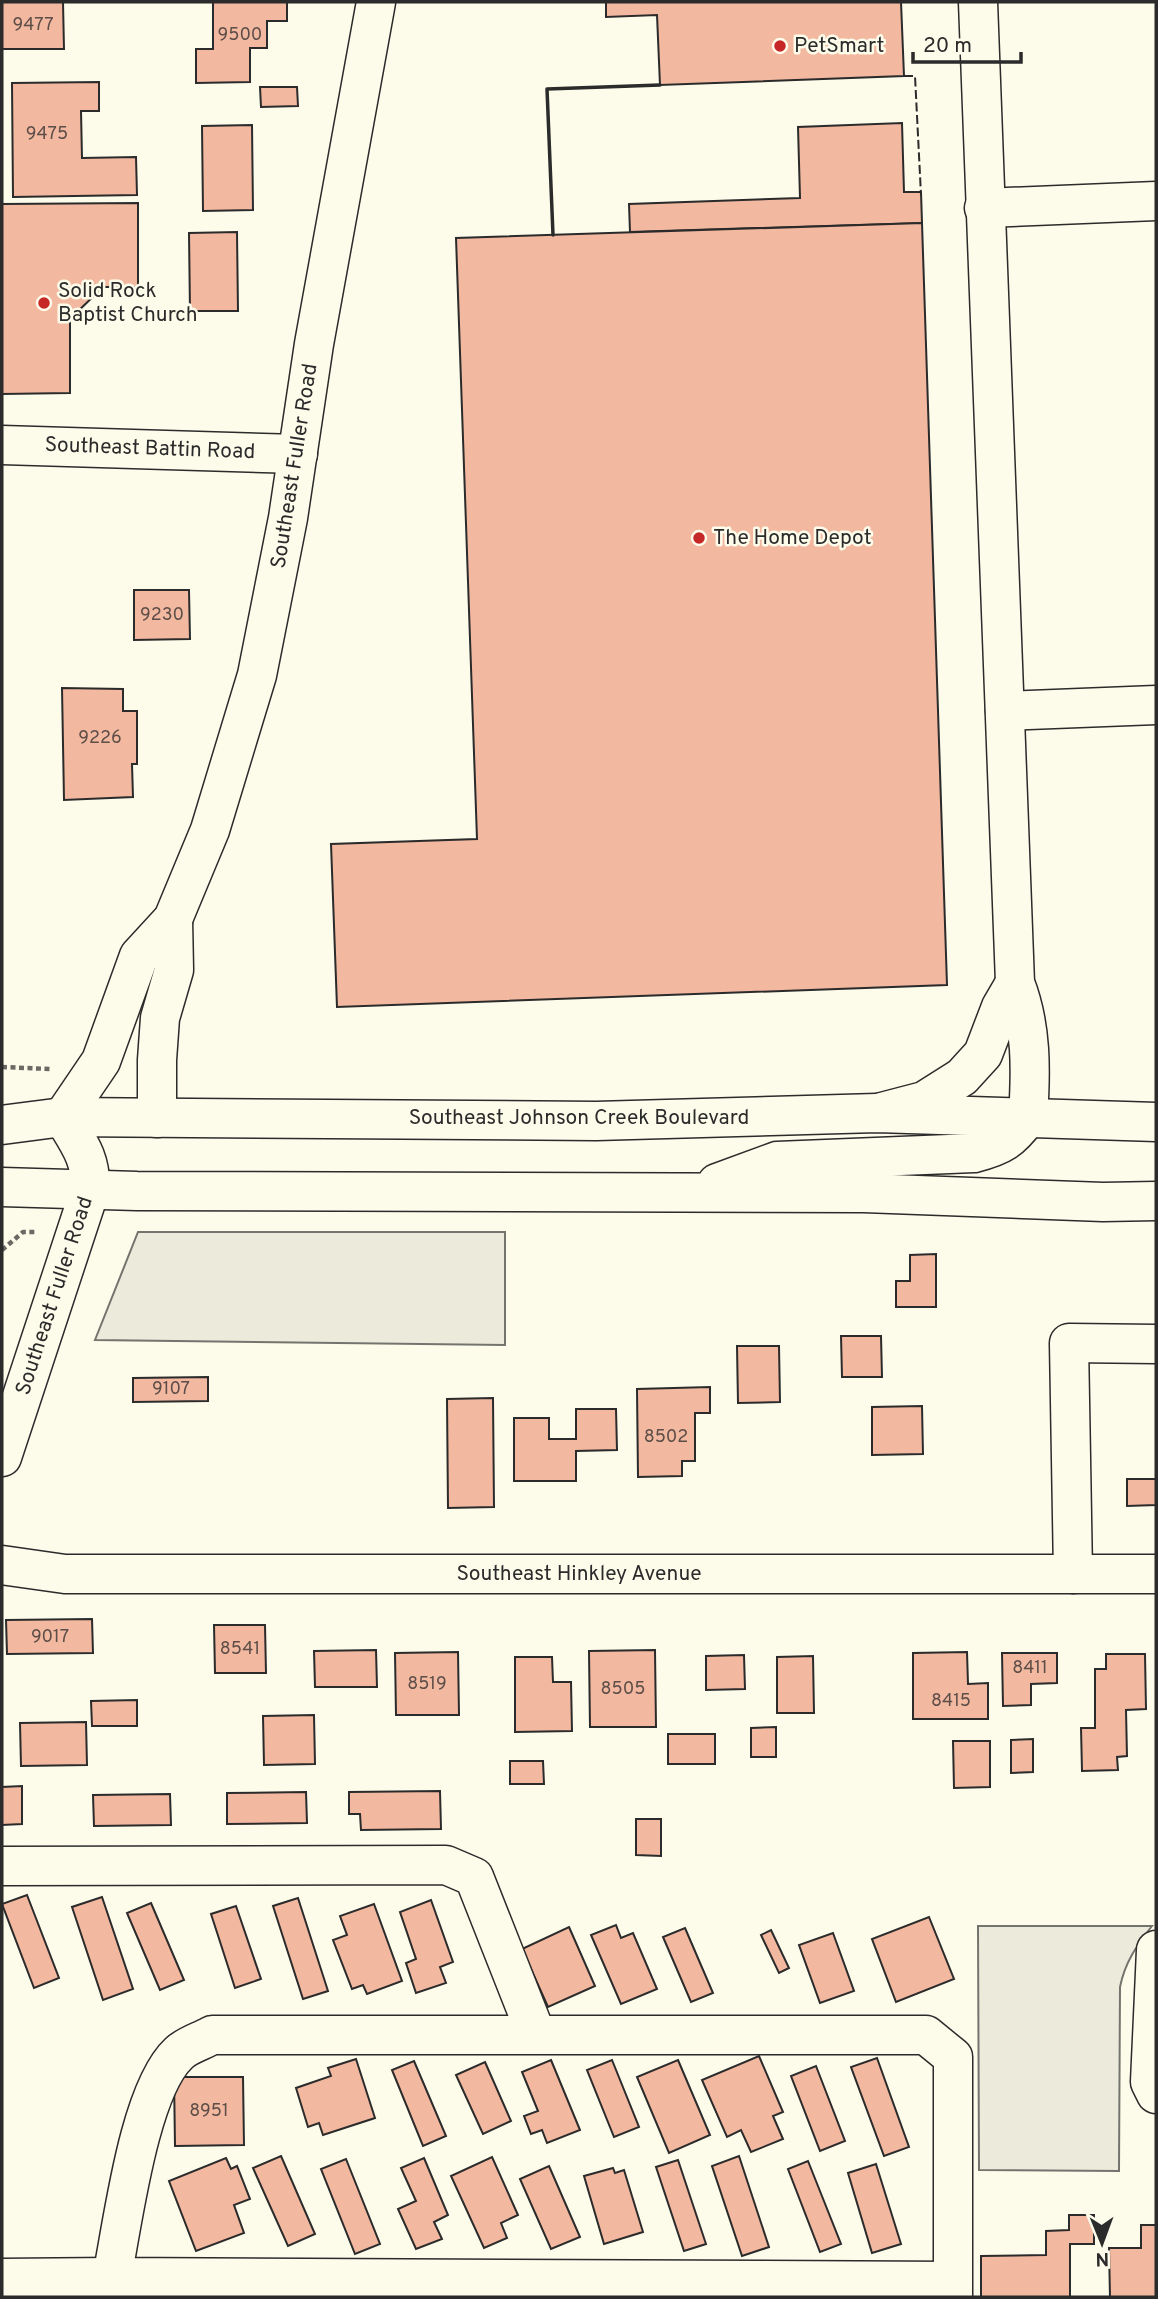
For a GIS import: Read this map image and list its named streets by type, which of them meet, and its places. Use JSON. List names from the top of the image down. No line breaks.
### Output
{"streets":{"street":["Southeast Battin Road","Southeast Fuller Road","Southeast Johnson Creek Boulevard","Southeast Hinkley Avenue"]},"crossings":[["Southeast Battin Road","Southeast Fuller Road"],["Southeast Fuller Road","Southeast Johnson Creek Boulevard"]],"places":["PetSmart","Solid Rock Baptist Church","The Home Depot"],"house_numbers":["9477","9500","9475","9230","9226","9107","8502","9017","8541","8411","8519","8505","8415","8951"],"scale_bar":"20 m","north":"bottom"}
